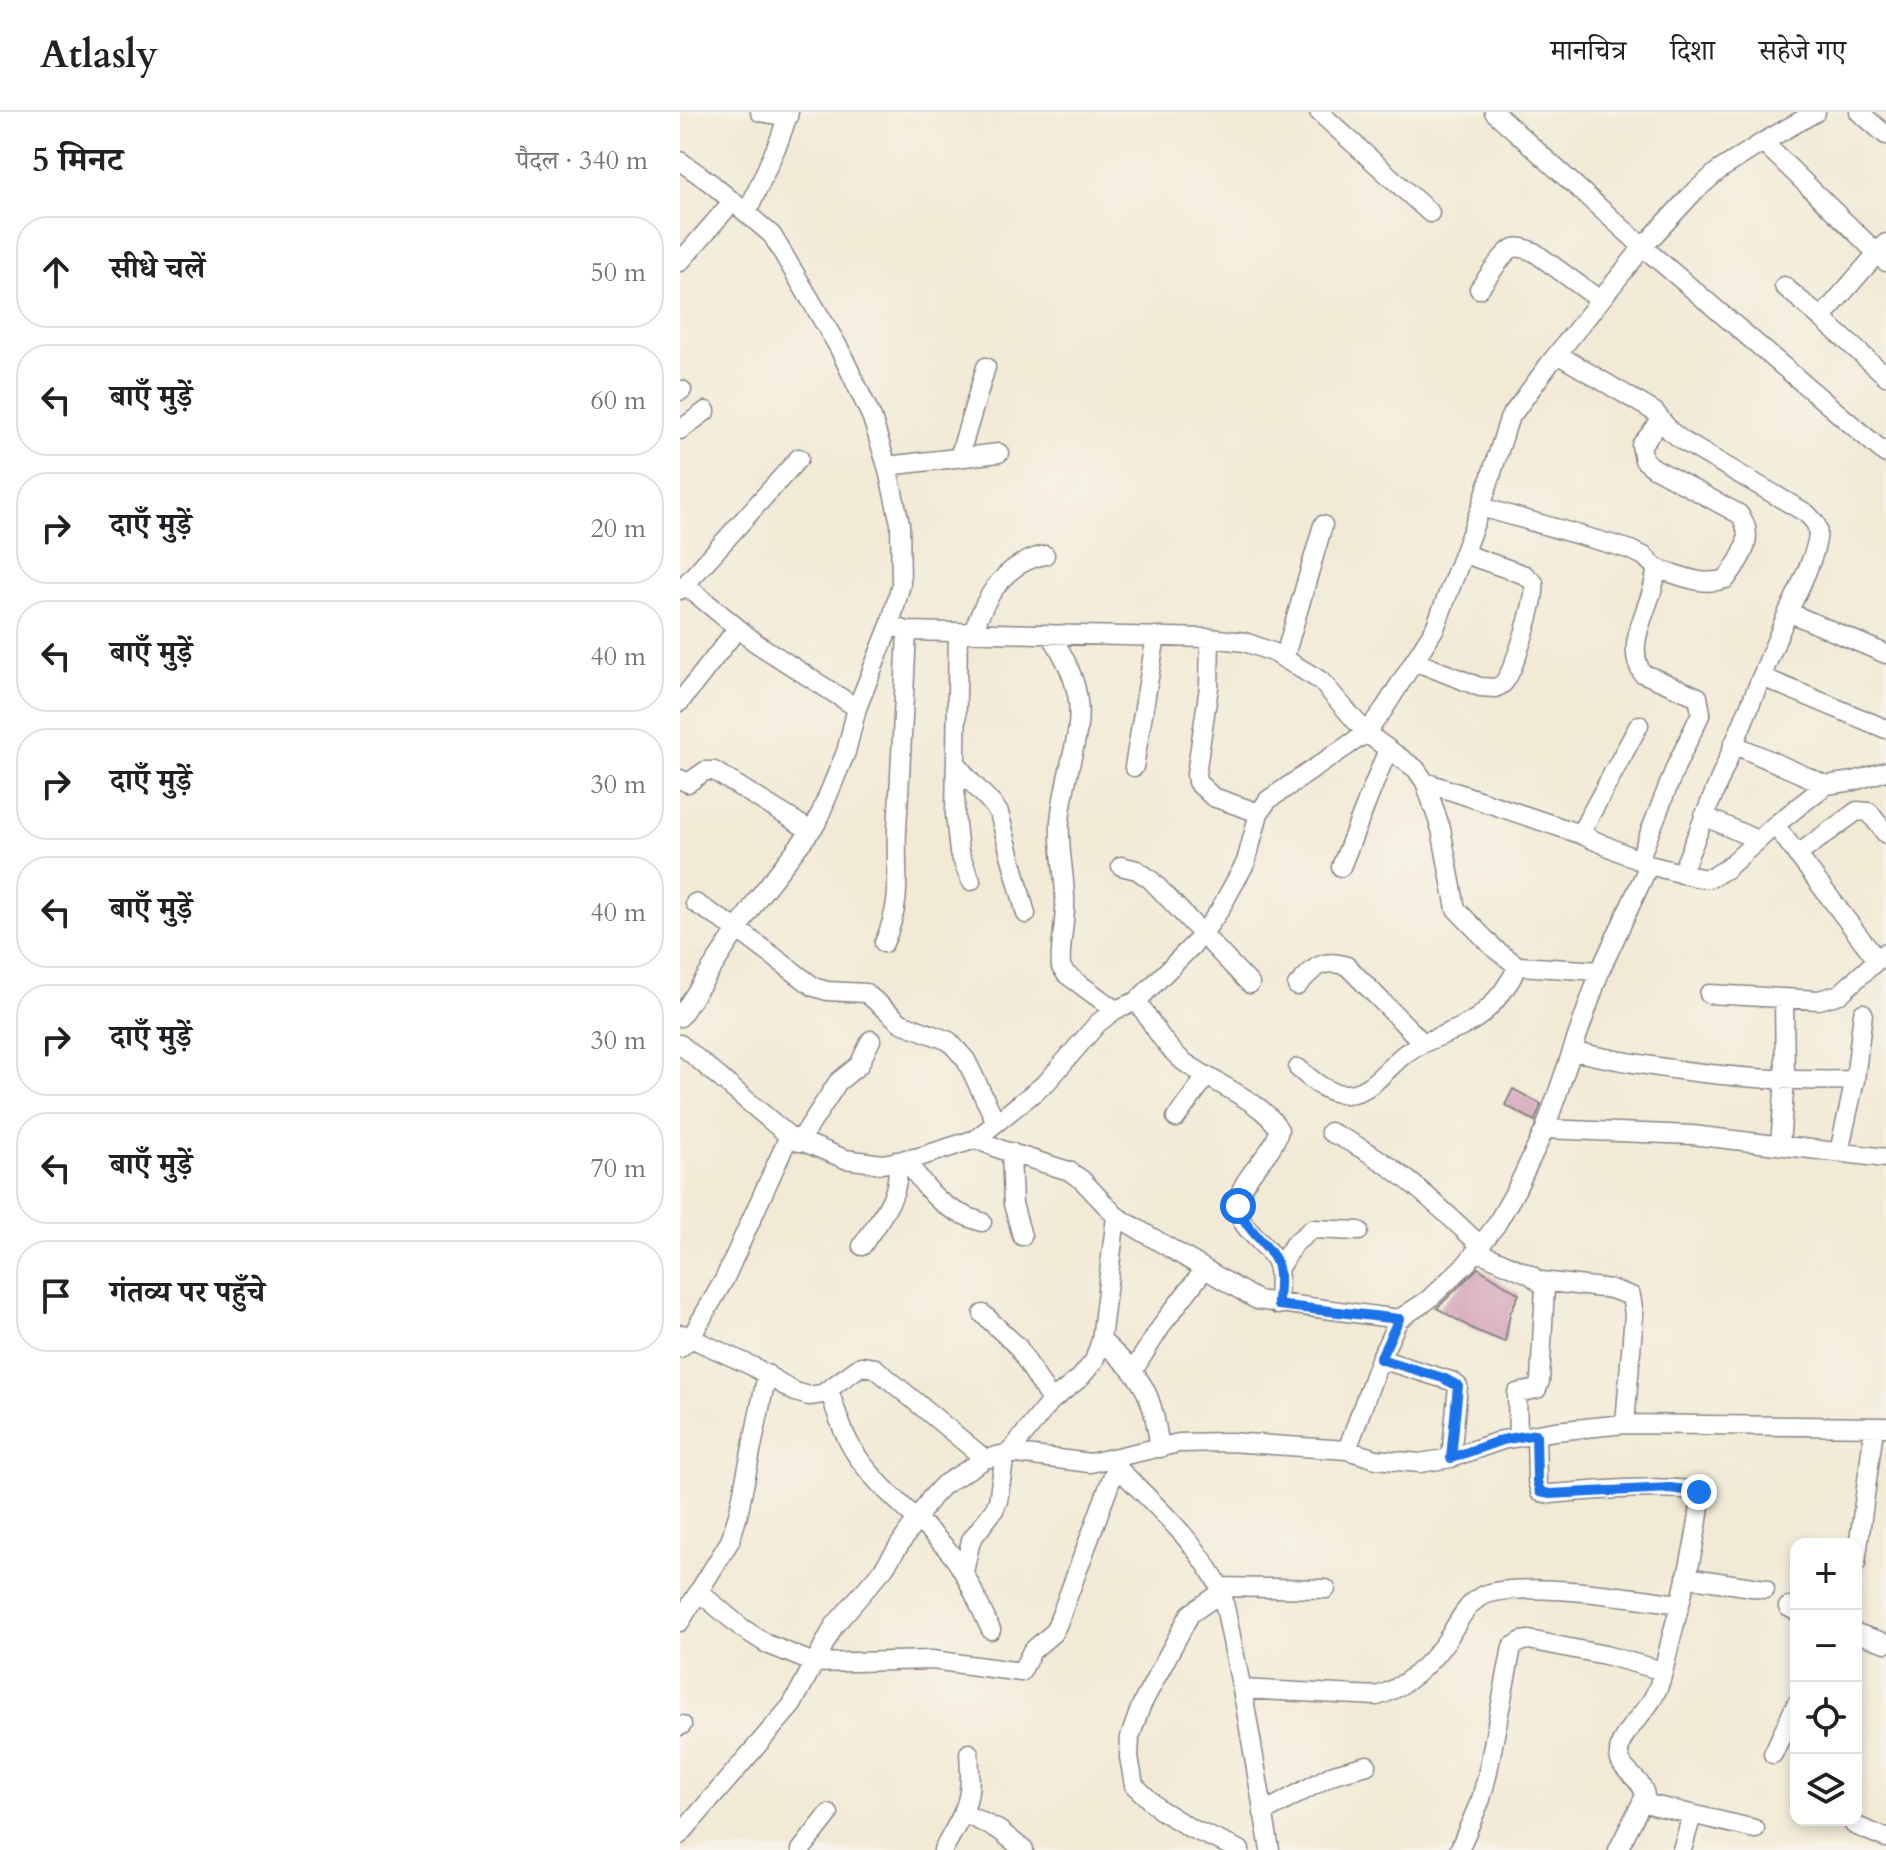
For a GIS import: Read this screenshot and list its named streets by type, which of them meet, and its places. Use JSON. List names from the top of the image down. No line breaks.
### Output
{"page":{"header":"Atlasly","nav":["मानचित्र","दिशा","सहेजे गए"],"heading":["5 मिनट","पैदल · 340 m"],"list":[["सीधे चलें","50 m"],["बाएँ मुड़ें","60 m"],["दाएँ मुड़ें","20 m"],["बाएँ मुड़ें","40 m"],["दाएँ मुड़ें","30 m"],["बाएँ मुड़ें","40 m"],["दाएँ मुड़ें","30 m"],["बाएँ मुड़ें","70 m"],"गंतव्य पर पहुँचे"],"map_buttons":["+","−"]}}
